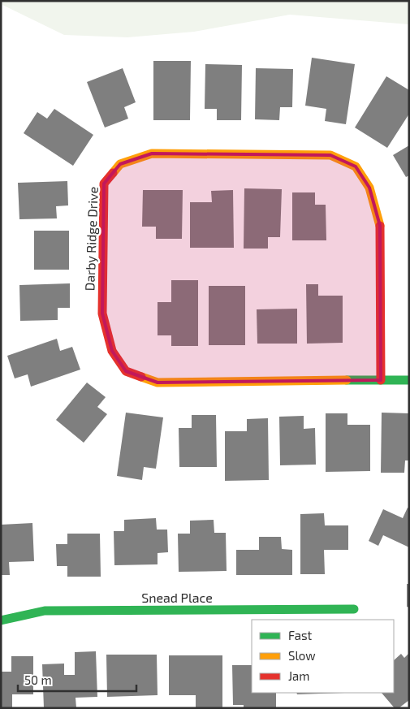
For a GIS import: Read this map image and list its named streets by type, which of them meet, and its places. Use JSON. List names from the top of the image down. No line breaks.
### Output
{"streets":{"street":["Darby Ridge Drive","Snead Place"]},"legend":["Fast","Slow","Jam"],"scale_bar":"50 m"}
